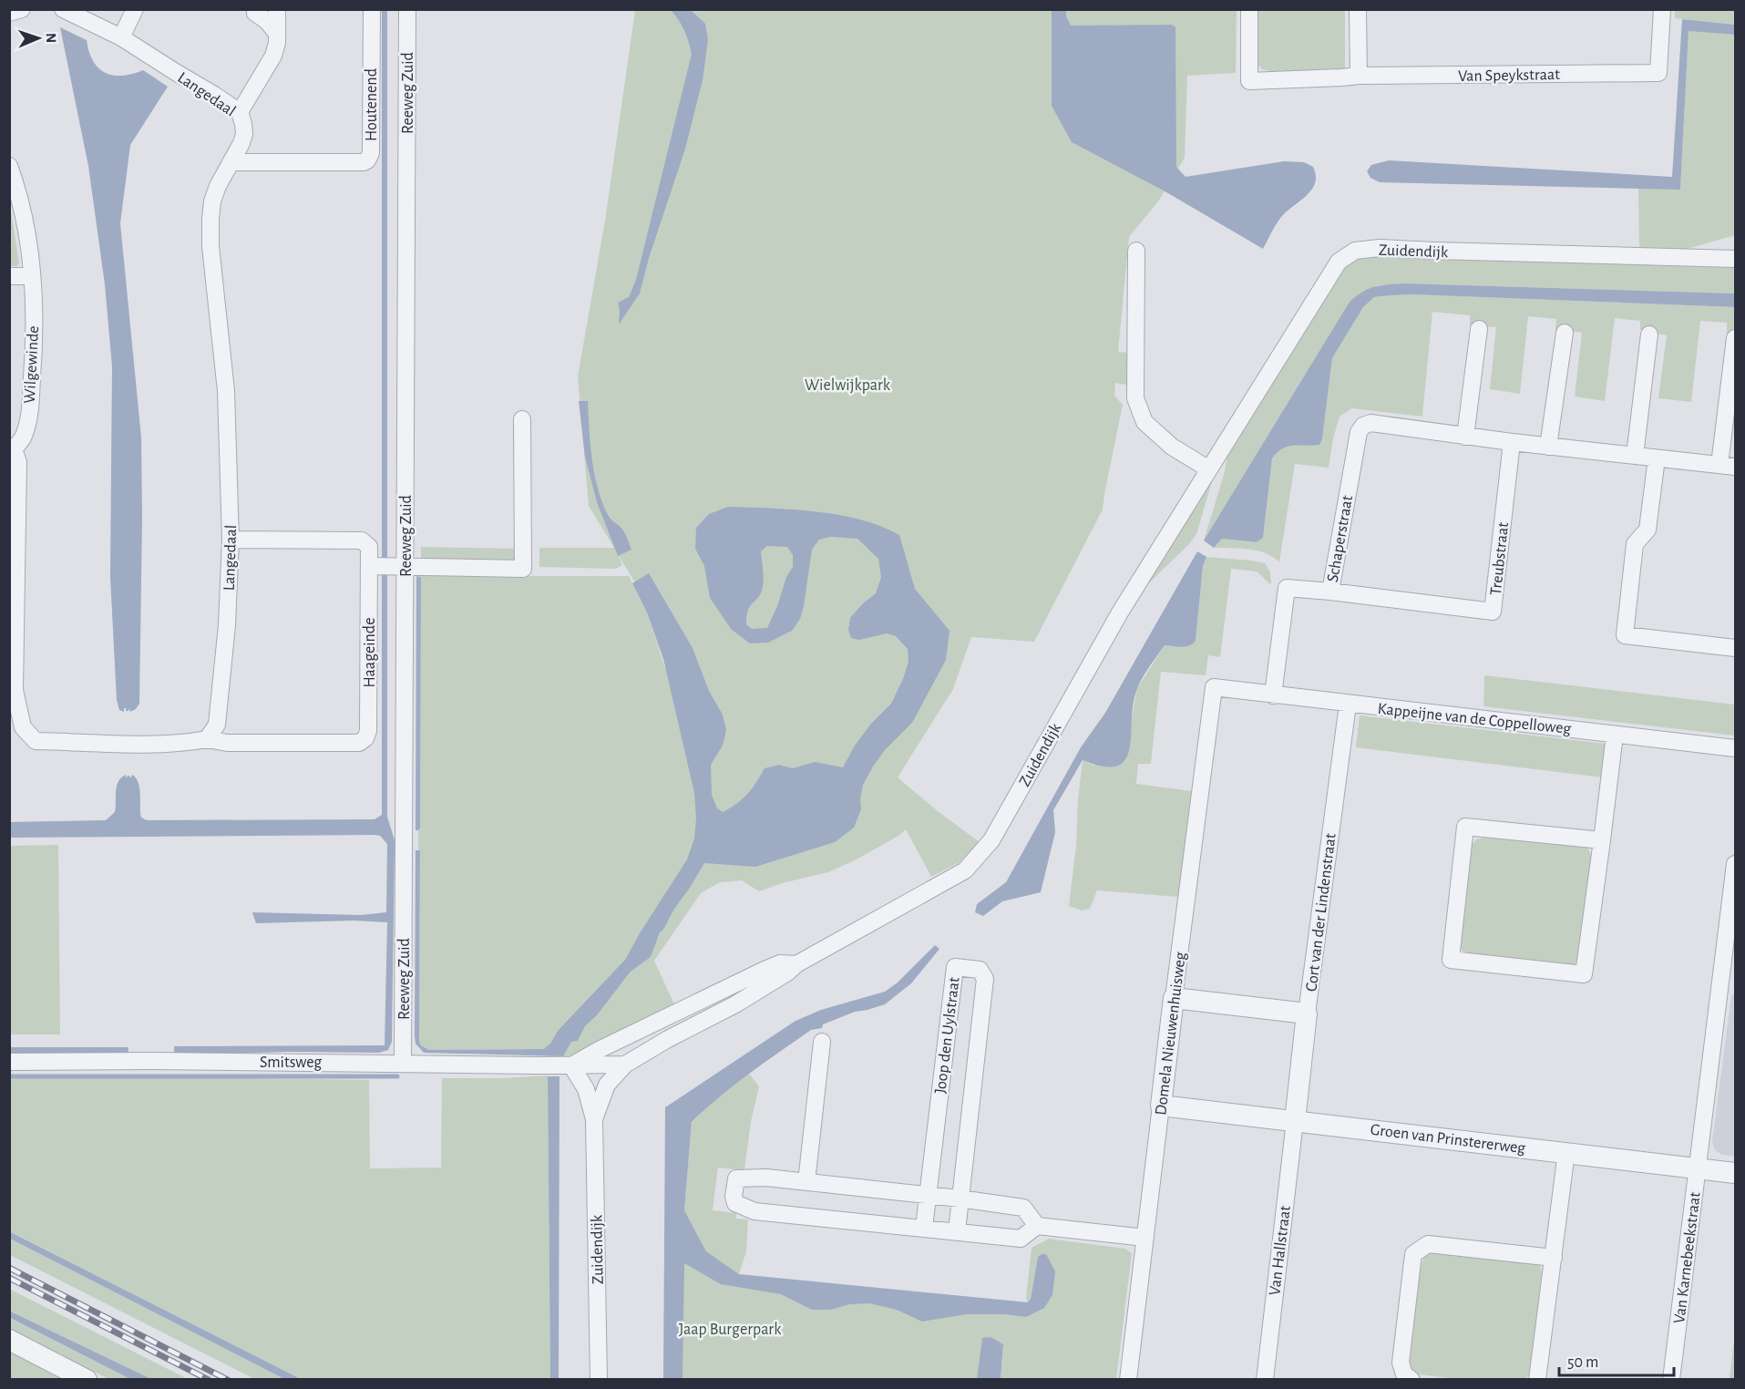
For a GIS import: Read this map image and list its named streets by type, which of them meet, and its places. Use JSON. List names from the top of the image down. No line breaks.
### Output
{"streets":{"street":["Van Speykstraat","Reeweg Zuid","Langedaal","Houtenend","Zuidendijk","Wilgewinde","Schaperstraat","Treubstraat","Haageinde","Kappeijne van de Coppelloweg","Cort van der Lindenstraat","Domela Nieuwenhuisweg","Joop den Uylstraat","Smitsweg","Groen van Prinstererweg","Van Hallstraat","Van Karnebeekstraat"]},"crossings":[["Reeweg Zuid","Smitsweg"],["Langedaal","Houtenend"],["Langedaal","Haageinde"],["Zuidendijk","Smitsweg"],["Schaperstraat","Treubstraat"],["Schaperstraat","Kappeijne van de Coppelloweg"],["Kappeijne van de Coppelloweg","Cort van der Lindenstraat"],["Kappeijne van de Coppelloweg","Domela Nieuwenhuisweg"],["Cort van der Lindenstraat","Groen van Prinstererweg"],["Cort van der Lindenstraat","Van Hallstraat"],["Domela Nieuwenhuisweg","Groen van Prinstererweg"],["Groen van Prinstererweg","Van Hallstraat"],["Groen van Prinstererweg","Van Karnebeekstraat"]],"parks":["Wielwijkpark","Jaap Burgerpark"],"scale_bar":"50 m","north":"right"}
